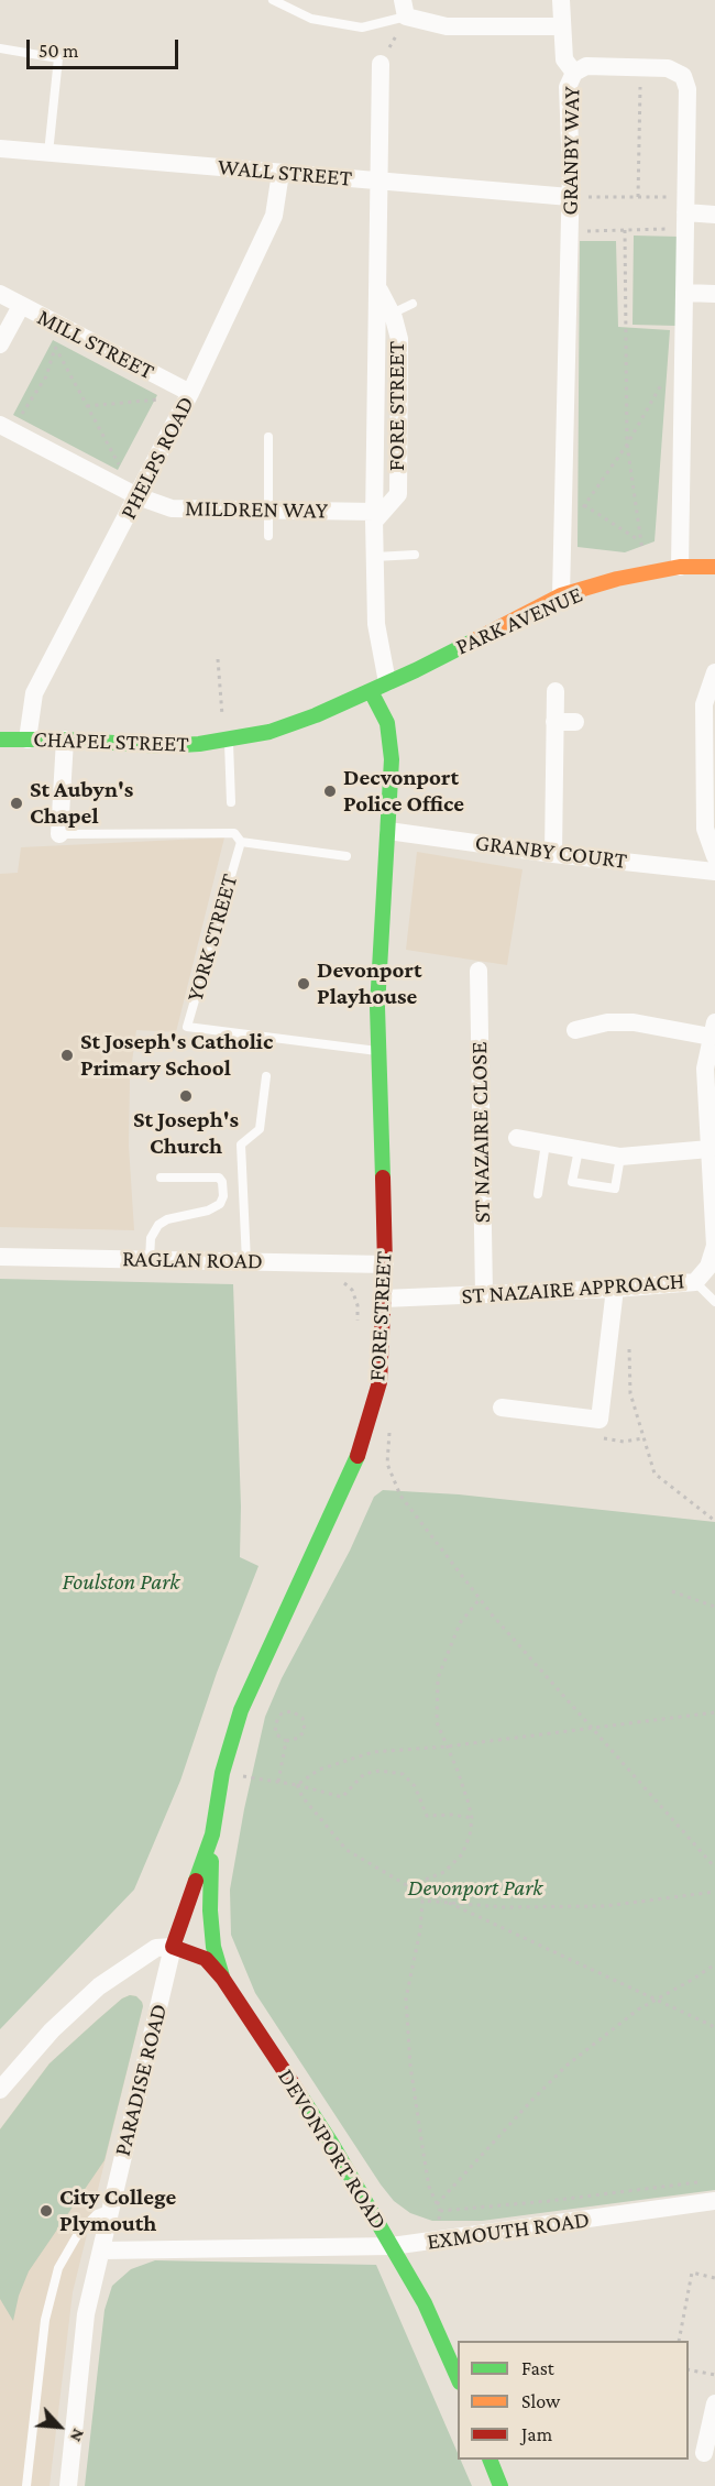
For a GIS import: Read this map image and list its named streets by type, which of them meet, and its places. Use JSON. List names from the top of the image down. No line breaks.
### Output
{"streets":{"street":["GRANBY WAY","WALL STREET","MILL STREET","FORE STREET","PHELPS ROAD","MILDREN WAY","PARK AVENUE","CHAPEL STREET","GRANBY COURT","ST NAZAIRE CLOSE","RAGLAN ROAD","ST NAZAIRE APPROACH","PARADISE ROAD","DEVONPORT ROAD","EXMOUTH ROAD"],"lane":["YORK STREET"]},"crossings":[["GRANBY WAY","WALL STREET"],["GRANBY WAY","PARK AVENUE"],["WALL STREET","FORE STREET"],["WALL STREET","PHELPS ROAD"],["MILL STREET","PHELPS ROAD"],["FORE STREET","MILDREN WAY"],["FORE STREET","PARK AVENUE"],["FORE STREET","CHAPEL STREET"],["FORE STREET","GRANBY COURT"],["FORE STREET","YORK STREET"],["FORE STREET","RAGLAN ROAD"],["FORE STREET","ST NAZAIRE APPROACH"],["FORE STREET","PARADISE ROAD"],["FORE STREET","DEVONPORT ROAD"],["PHELPS ROAD","MILDREN WAY"],["PHELPS ROAD","CHAPEL STREET"],["PARK AVENUE","CHAPEL STREET"],["ST NAZAIRE CLOSE","ST NAZAIRE APPROACH"],["PARADISE ROAD","DEVONPORT ROAD"],["PARADISE ROAD","EXMOUTH ROAD"],["DEVONPORT ROAD","EXMOUTH ROAD"]],"parks":["Foulston Park","Devonport Park"],"places":["Decvonport Police Office","St Aubyn's Chapel","Devonport Playhouse","St Joseph's Catholic Primary School","St Joseph's Church","City College Plymouth"],"legend":["Fast","Slow","Jam"],"scale_bar":"50 m","north":"bottom right"}
